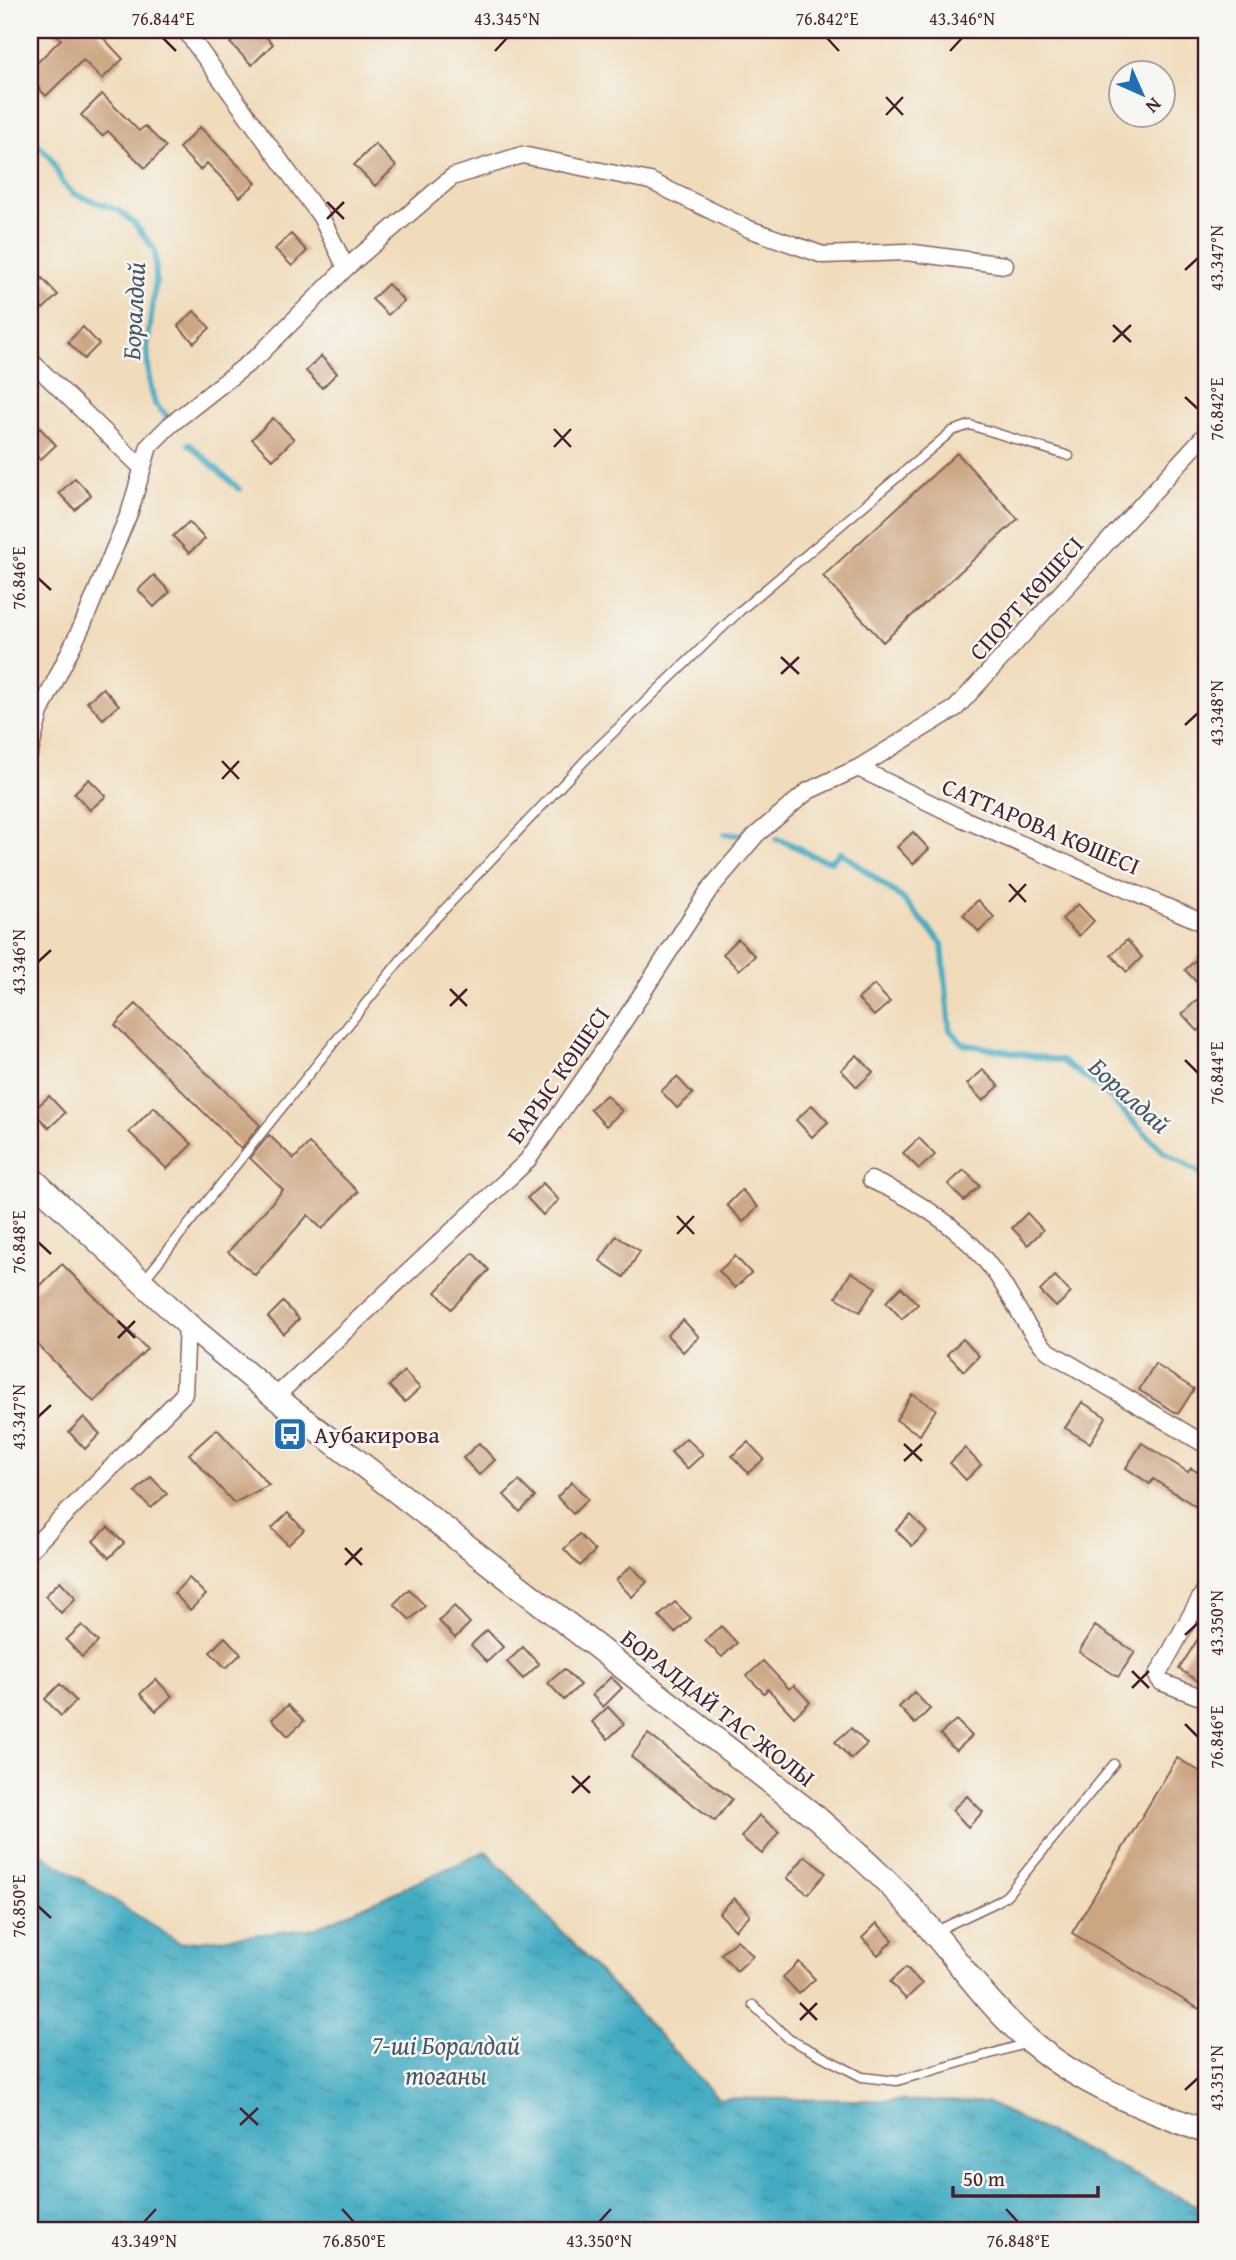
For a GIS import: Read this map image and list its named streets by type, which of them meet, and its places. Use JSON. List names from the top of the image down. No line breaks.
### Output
{"streets":{"main road":["БОРАЛДАЙ ТАС ЖОЛЫ"],"street":["СПОРТ КӨШЕСІ","САТТАРОВА КӨШЕСІ","БАРЫС КӨШЕСІ"]},"crossings":[["СПОРТ КӨШЕСІ","САТТАРОВА КӨШЕСІ"],["СПОРТ КӨШЕСІ","БАРЫС КӨШЕСІ"],["САТТАРОВА КӨШЕСІ","БАРЫС КӨШЕСІ"],["БАРЫС КӨШЕСІ","БОРАЛДАЙ ТАС ЖОЛЫ"]],"water":["Боралдай","7-ші Боралдай тоғаны"],"places":{"bus stop":["Аубакирова"]},"scale_bar":"50 m","north":"bottom right","coordinates":["76.844°E","43.345°N","76.842°E","43.346°N","43.347°N","76.846°E","43.348°N","76.848°E","43.350°N","76.850°E","43.351°N","43.349°N"]}
